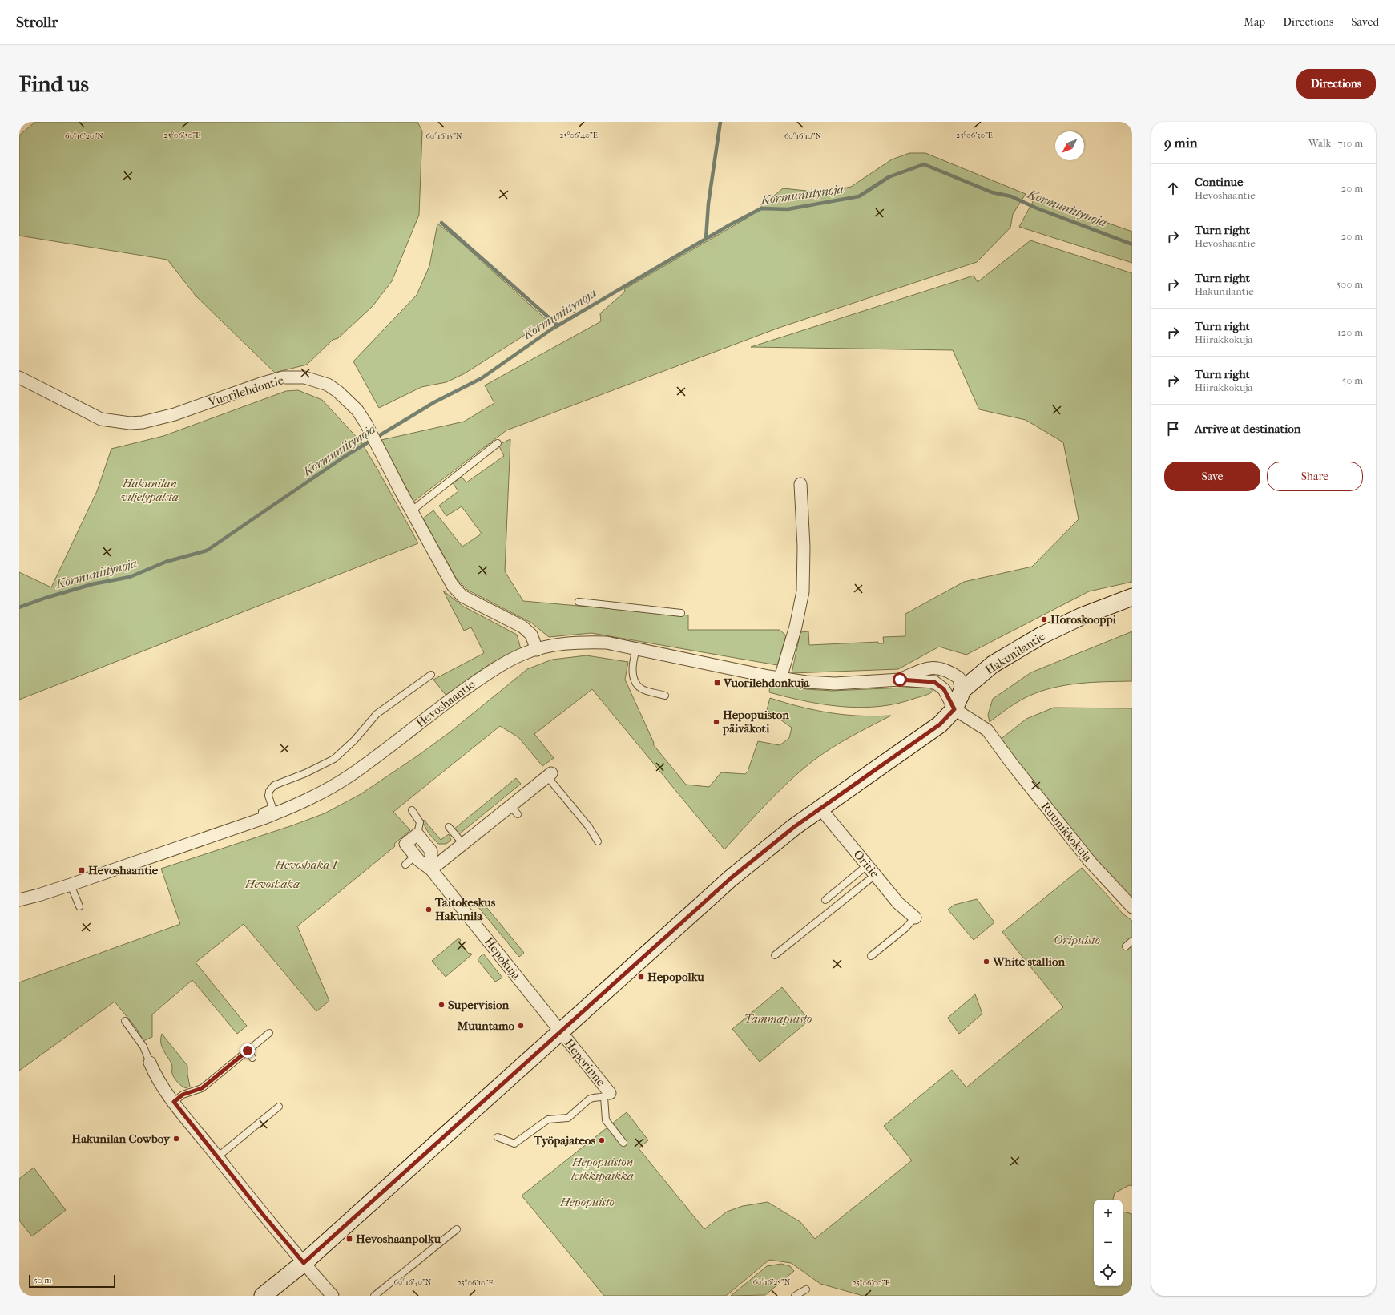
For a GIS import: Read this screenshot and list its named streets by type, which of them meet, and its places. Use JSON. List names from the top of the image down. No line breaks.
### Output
{"streets":{"main road":["Hakunilantie"],"street":["Vuorilehdontie","Hevoshaantie","Ruunikkokuja","Oritie","Hepokuja","Heporinne"]},"crossings":[["Vuorilehdontie","Hevoshaantie"],["Hakunilantie","Hevoshaantie"],["Hakunilantie","Ruunikkokuja"],["Hakunilantie","Oritie"],["Hakunilantie","Hepokuja"],["Hakunilantie","Heporinne"],["Hevoshaantie","Ruunikkokuja"],["Hepokuja","Heporinne"]],"water":["Kormuniitynoja"],"parks":["Hakunilan viljelypalsta","Hevoshaka I","Hevoshaka","Oripuisto","Tammapuisto","Hepopuiston leikkipaikka","Hepopuisto"],"places":{"other":["Horoskooppi","Hepopuiston päiväkoti","Taitokeskus Hakunila","White stallion","Supervision","Muuntamo","Hakunilan Cowboy","Työpajateos"],"transit":["Vuorilehdonkuja","Hevoshaantie","Hepopolku","Hevoshaanpolku"]},"scale_bar":"50 m","north":"bottom left","page":{"header":"Strollr","nav":["Map","Directions","Saved"],"buttons":["Directions",["Save","Share"]],"title":"Find us","heading":["9 min","Walk · 710 m"],"list":[["Continue","Hevoshaantie","20 m"],["Turn right","Hevoshaantie","20 m"],["Turn right","Hakunilantie","500 m"],["Turn right","Hiirakkokuja","120 m"],["Turn right","Hiirakkokuja","50 m"],"Arrive at destination"],"map_buttons":["+","−"],"scale":"50 m"},"coordinates":["25°06'50\"E","25°06'40\"E","25°06'30\"E","60°16'20\"N","60°16'15\"N","60°16'10\"N","60°16'30\"N","60°16'25\"N","25°06'10\"E","25°06'00\"E"]}
